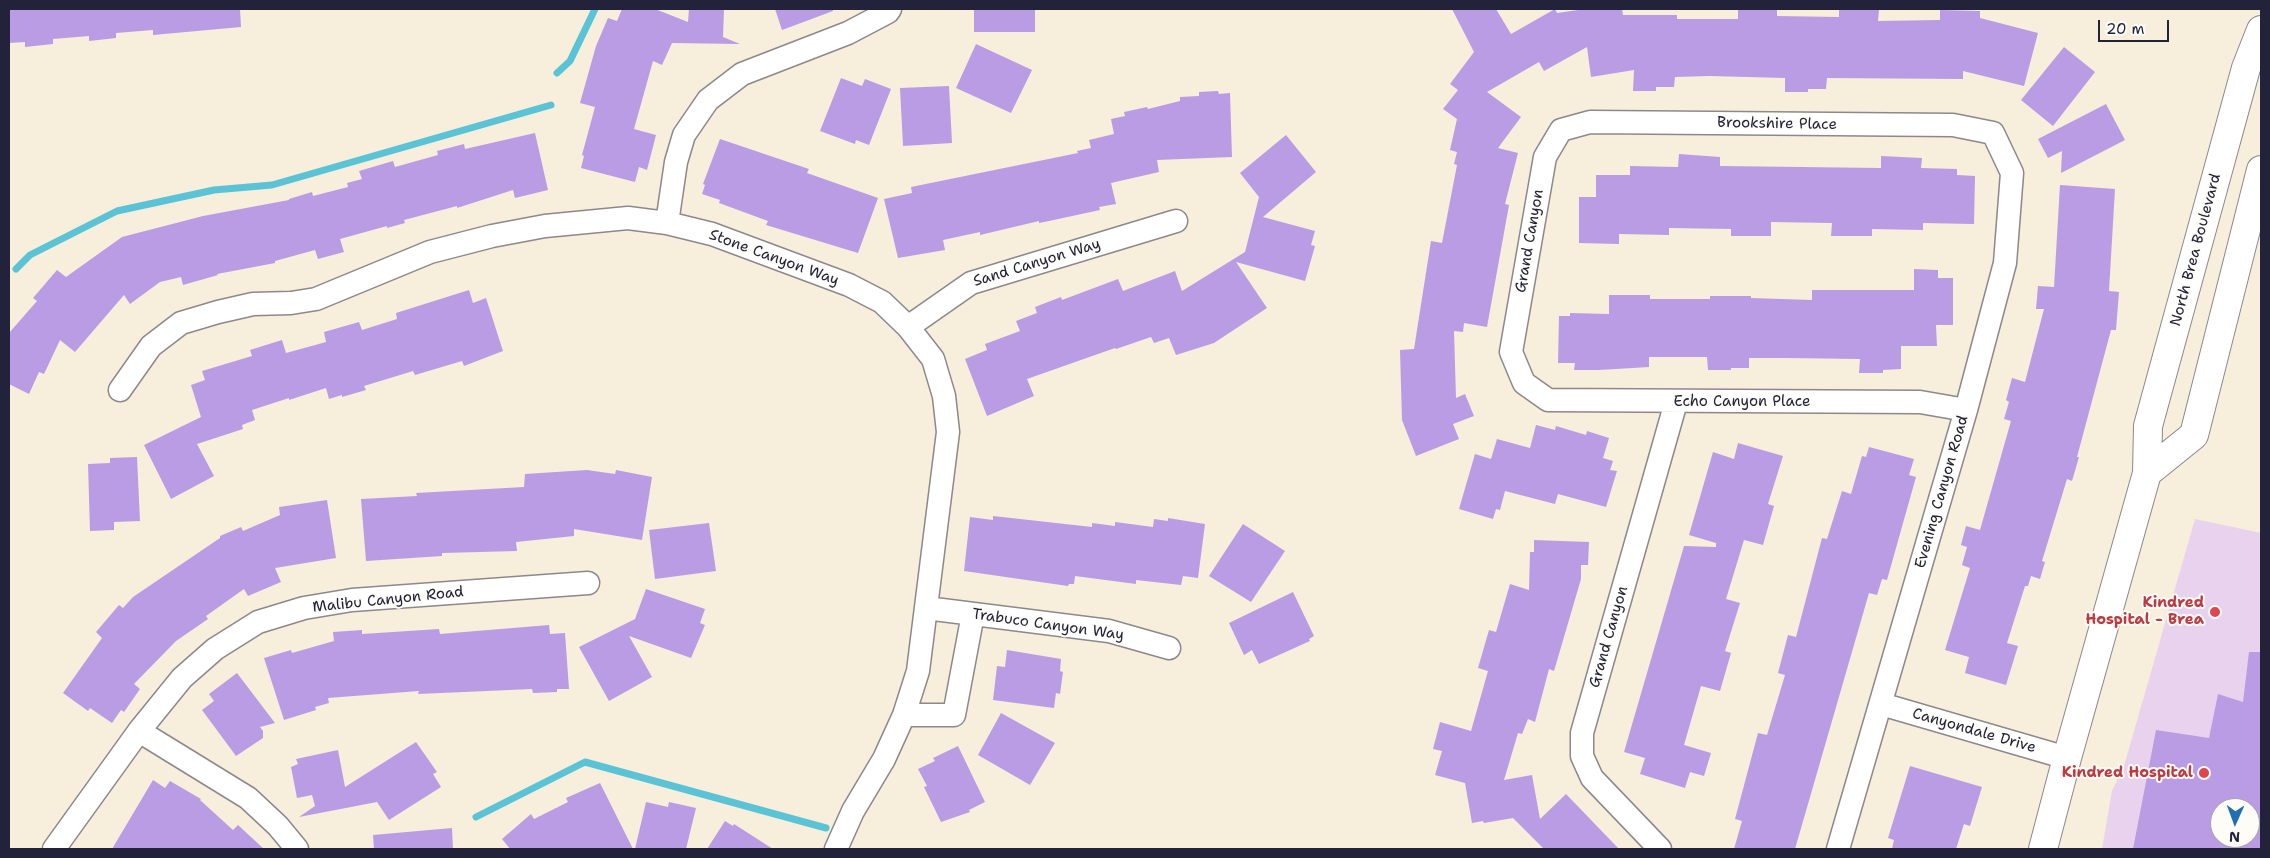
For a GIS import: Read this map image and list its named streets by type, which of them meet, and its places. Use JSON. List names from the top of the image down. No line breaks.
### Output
{"streets":{"main road":["North Brea Boulevard"],"street":["Brookshire Place","Grand Canyon","Stone Canyon Way","Sand Canyon Way","Echo Canyon Place","Evening Canyon Road","Malibu Canyon Road","Trabuco Canyon Way","Canyondale Drive"]},"crossings":[["Brookshire Place","Grand Canyon"],["Brookshire Place","Evening Canyon Road"],["Grand Canyon","Echo Canyon Place"],["North Brea Boulevard","Canyondale Drive"],["Stone Canyon Way","Sand Canyon Way"],["Stone Canyon Way","Trabuco Canyon Way"],["Echo Canyon Place","Evening Canyon Road"],["Evening Canyon Road","Canyondale Drive"]],"places":["Kindred Hospital - Brea","Kindred Hospital"],"scale_bar":"20 m","north":"bottom"}
